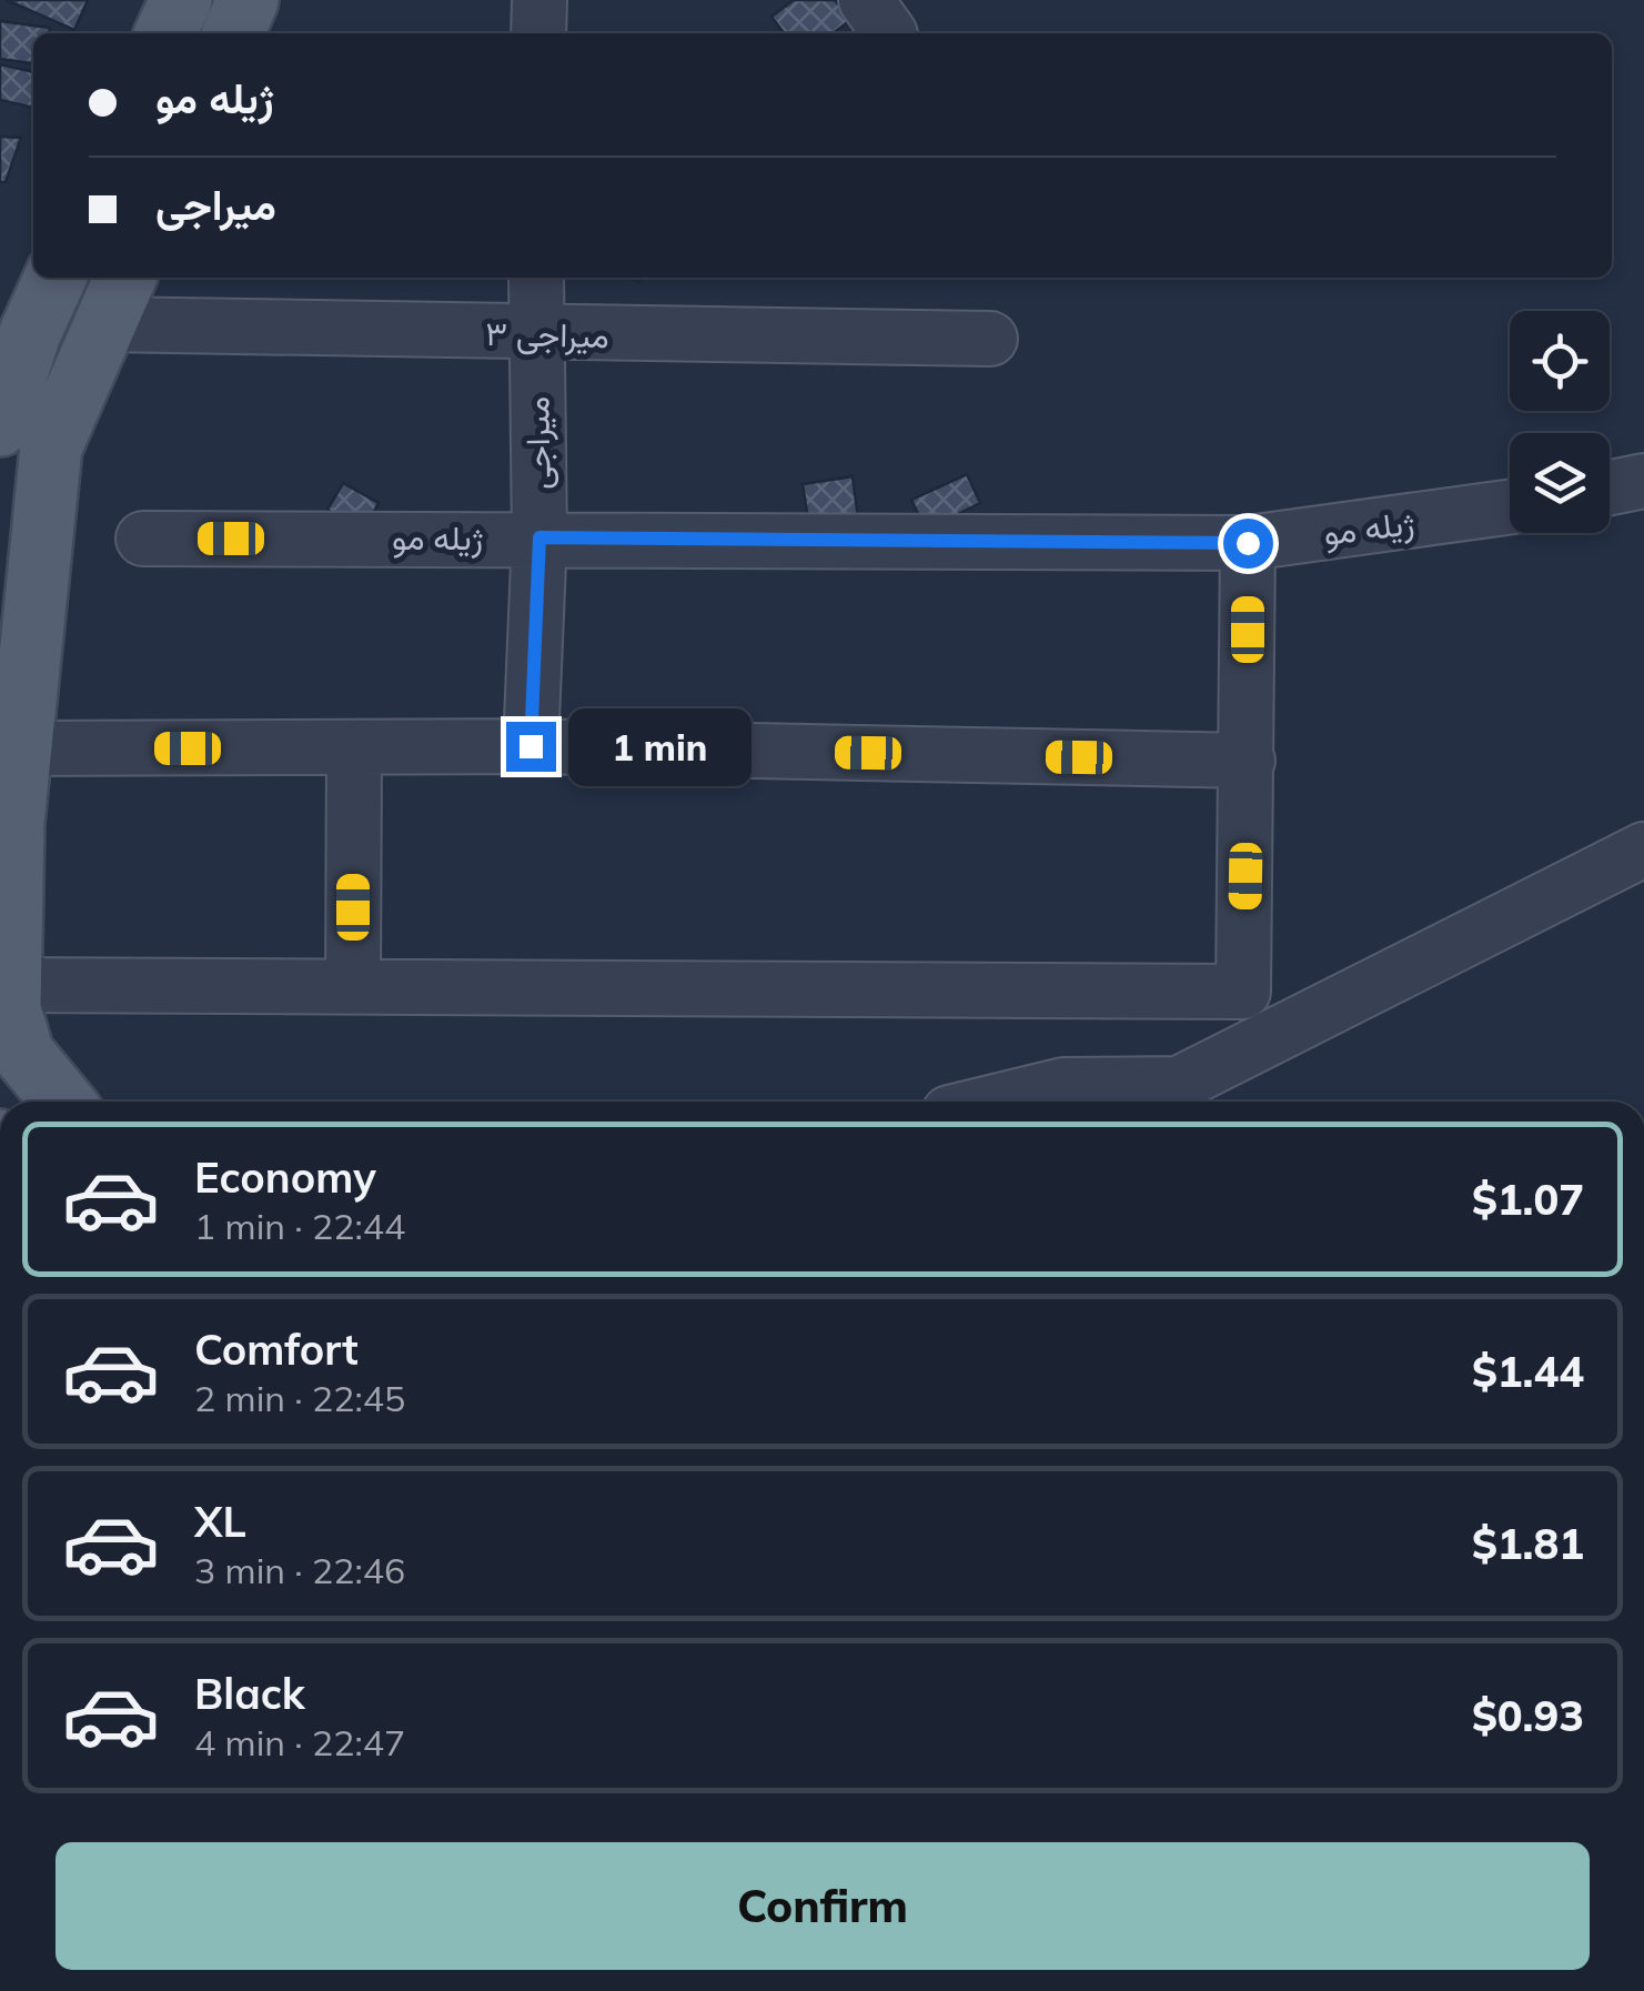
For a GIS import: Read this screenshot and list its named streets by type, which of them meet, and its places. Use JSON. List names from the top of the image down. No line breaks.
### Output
{"streets":{"street":["میراجی ۳","میراجی","ژیله مو"]},"crossings":[["میراجی ۳","میراجی"],["میراجی","ژیله مو"]],"page":{"banner":["ژیله مو","میراجی"],"bubble":"1 min","list":[{"name":"Economy","note":"1 min · 22:44","value":"$1.07"},{"name":"Comfort","note":"2 min · 22:45","value":"$1.44"},{"name":"XL","note":"3 min · 22:46","value":"$1.81"},{"name":"Black","note":"4 min · 22:47","value":"$0.93"}],"buttons":"Confirm"}}
